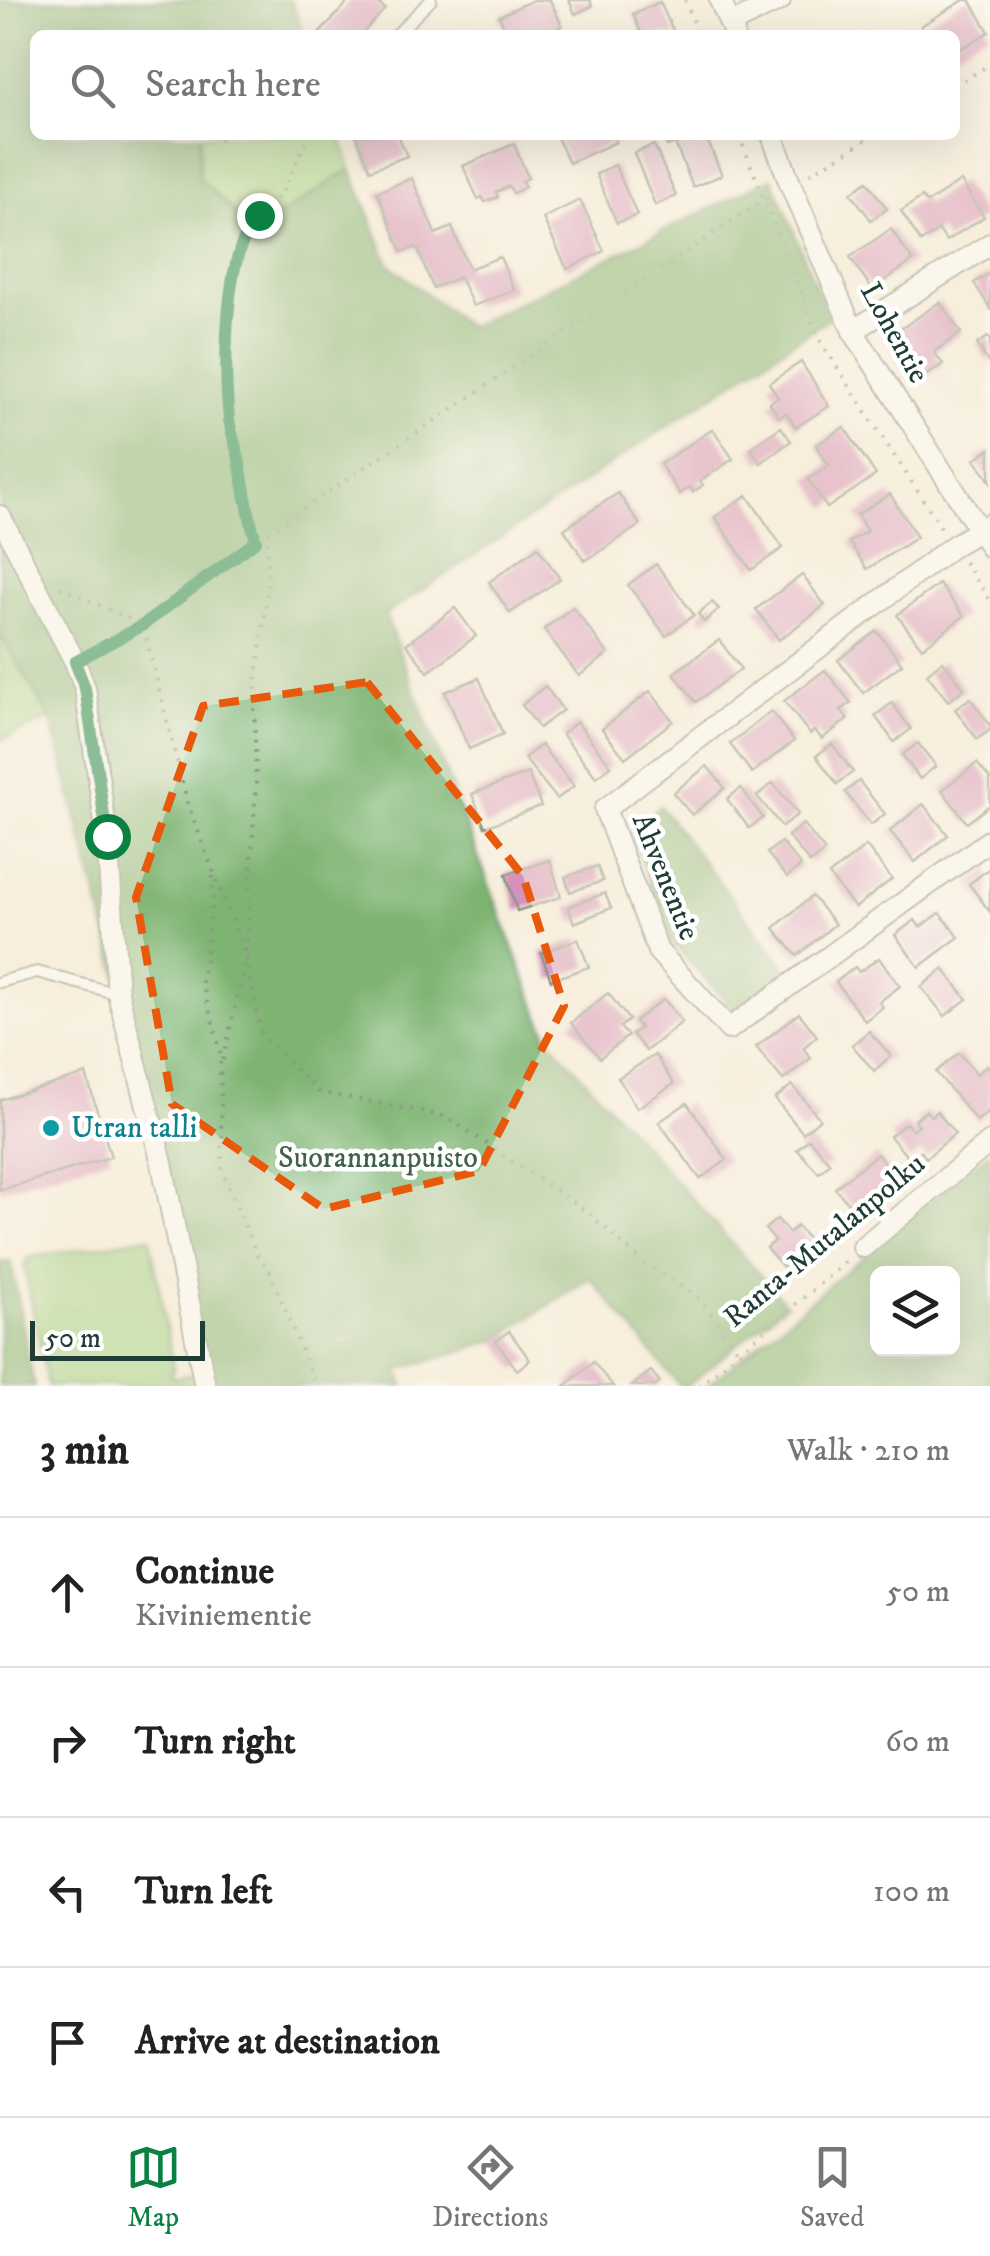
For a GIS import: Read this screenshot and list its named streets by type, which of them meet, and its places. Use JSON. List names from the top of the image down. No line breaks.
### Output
{"streets":{"street":["Lohentie","Ahvenentie","Ranta-Mutalanpolku"]},"crossings":[["Lohentie","Ahvenentie"]],"parks":["Suorannanpuisto"],"places":["Utran talli"],"scale_bar":"50 m","page":{"search":"Search here","scale":"50 m","heading":["3 min","Walk · 210 m"],"list":[["Continue","Kiviniementie","50 m"],["Turn right","60 m"],["Turn left","100 m"],"Arrive at destination"],"nav":["Map","Directions","Saved"]}}
